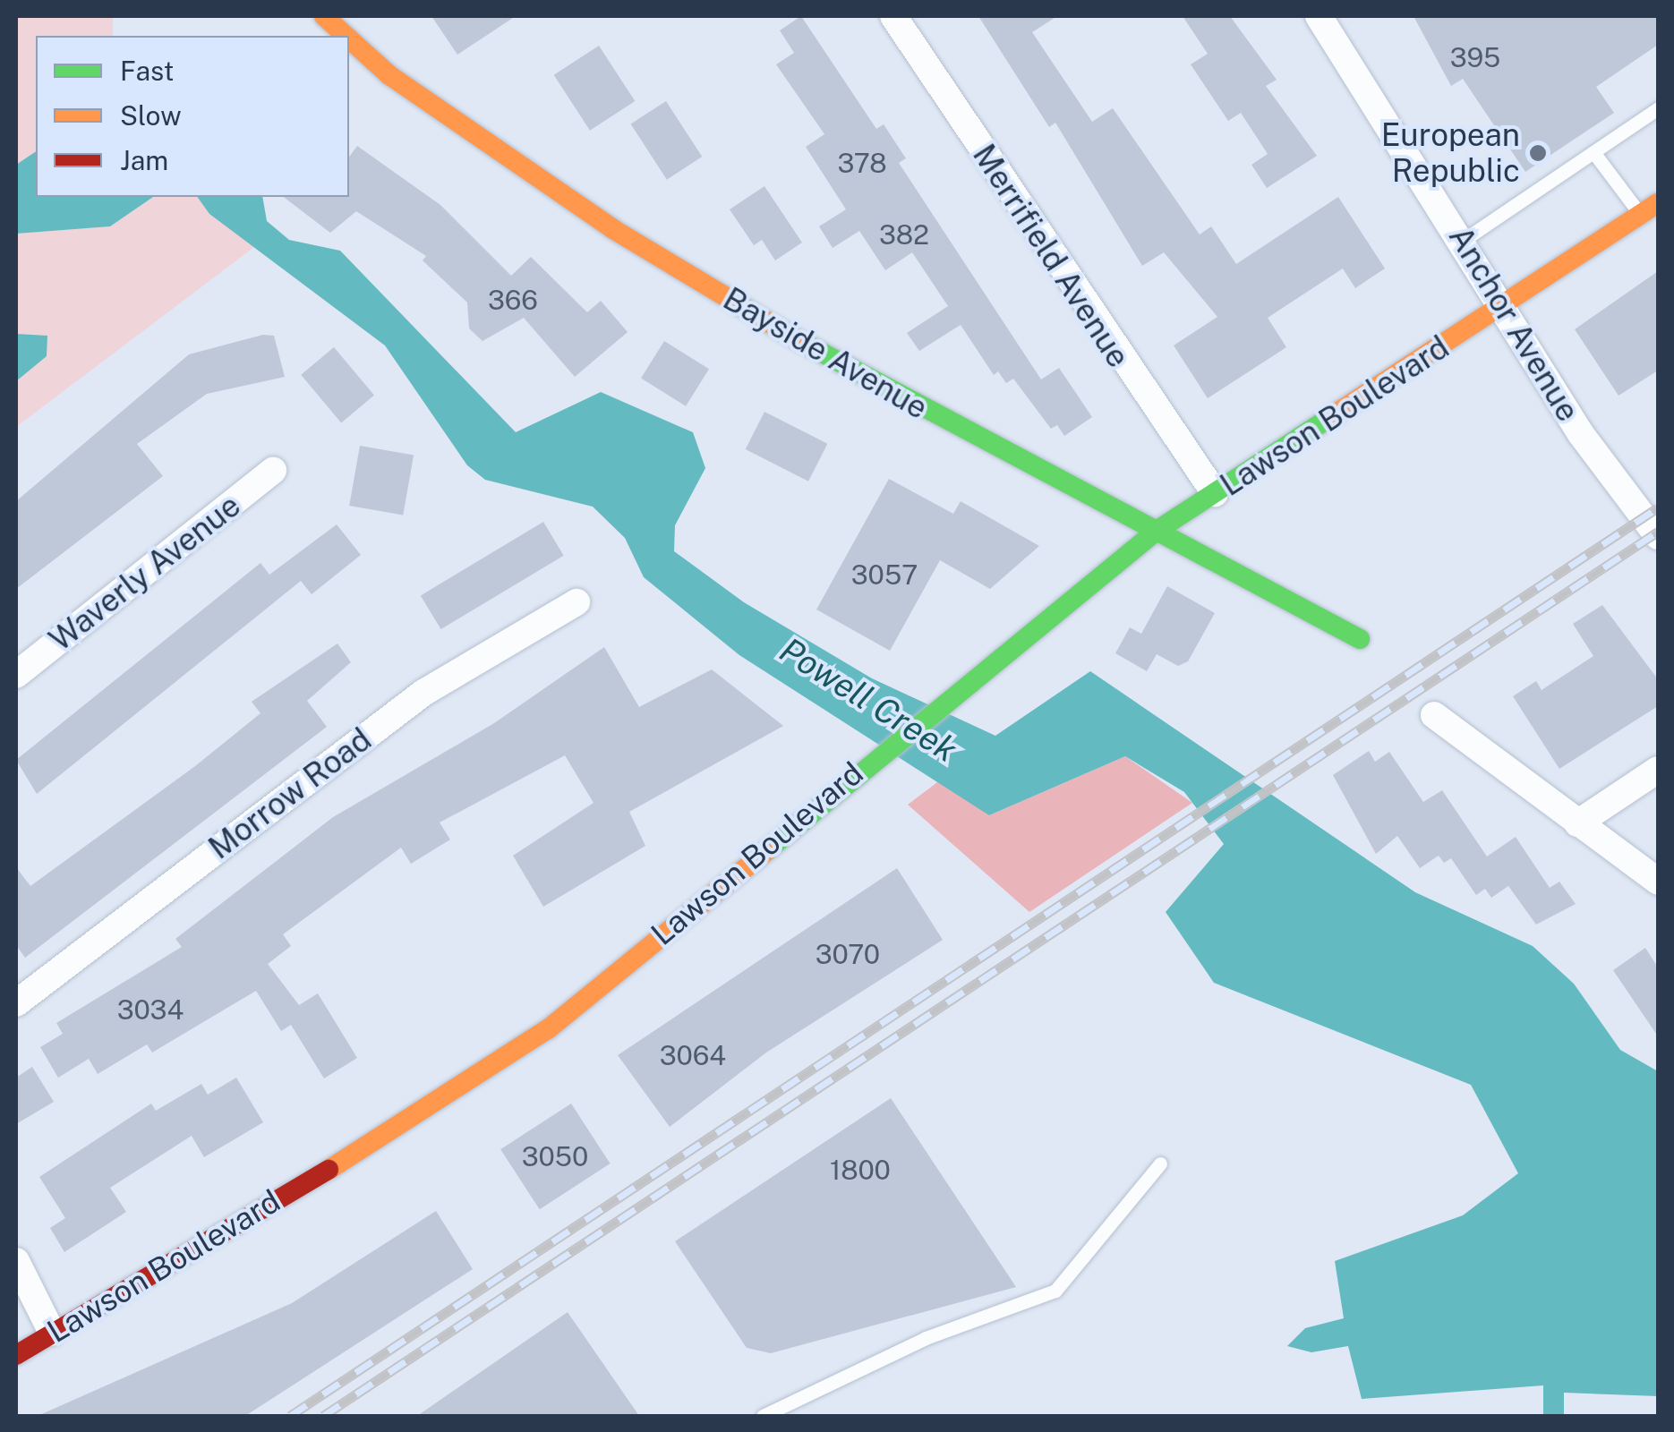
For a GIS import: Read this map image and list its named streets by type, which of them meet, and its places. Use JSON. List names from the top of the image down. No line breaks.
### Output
{"streets":{"main road":["Bayside Avenue","Lawson Boulevard"],"street":["Merrifield Avenue","Anchor Avenue","Waverly Avenue","Morrow Road"]},"crossings":[["Merrifield Avenue","Lawson Boulevard"],["Anchor Avenue","Lawson Boulevard"],["Bayside Avenue","Lawson Boulevard"]],"water":["Powell Creek"],"places":["European Republic"],"house_numbers":["395","378","382","366","3057","3070","3034","3064","3050","1800"],"legend":["Fast","Slow","Jam"]}
